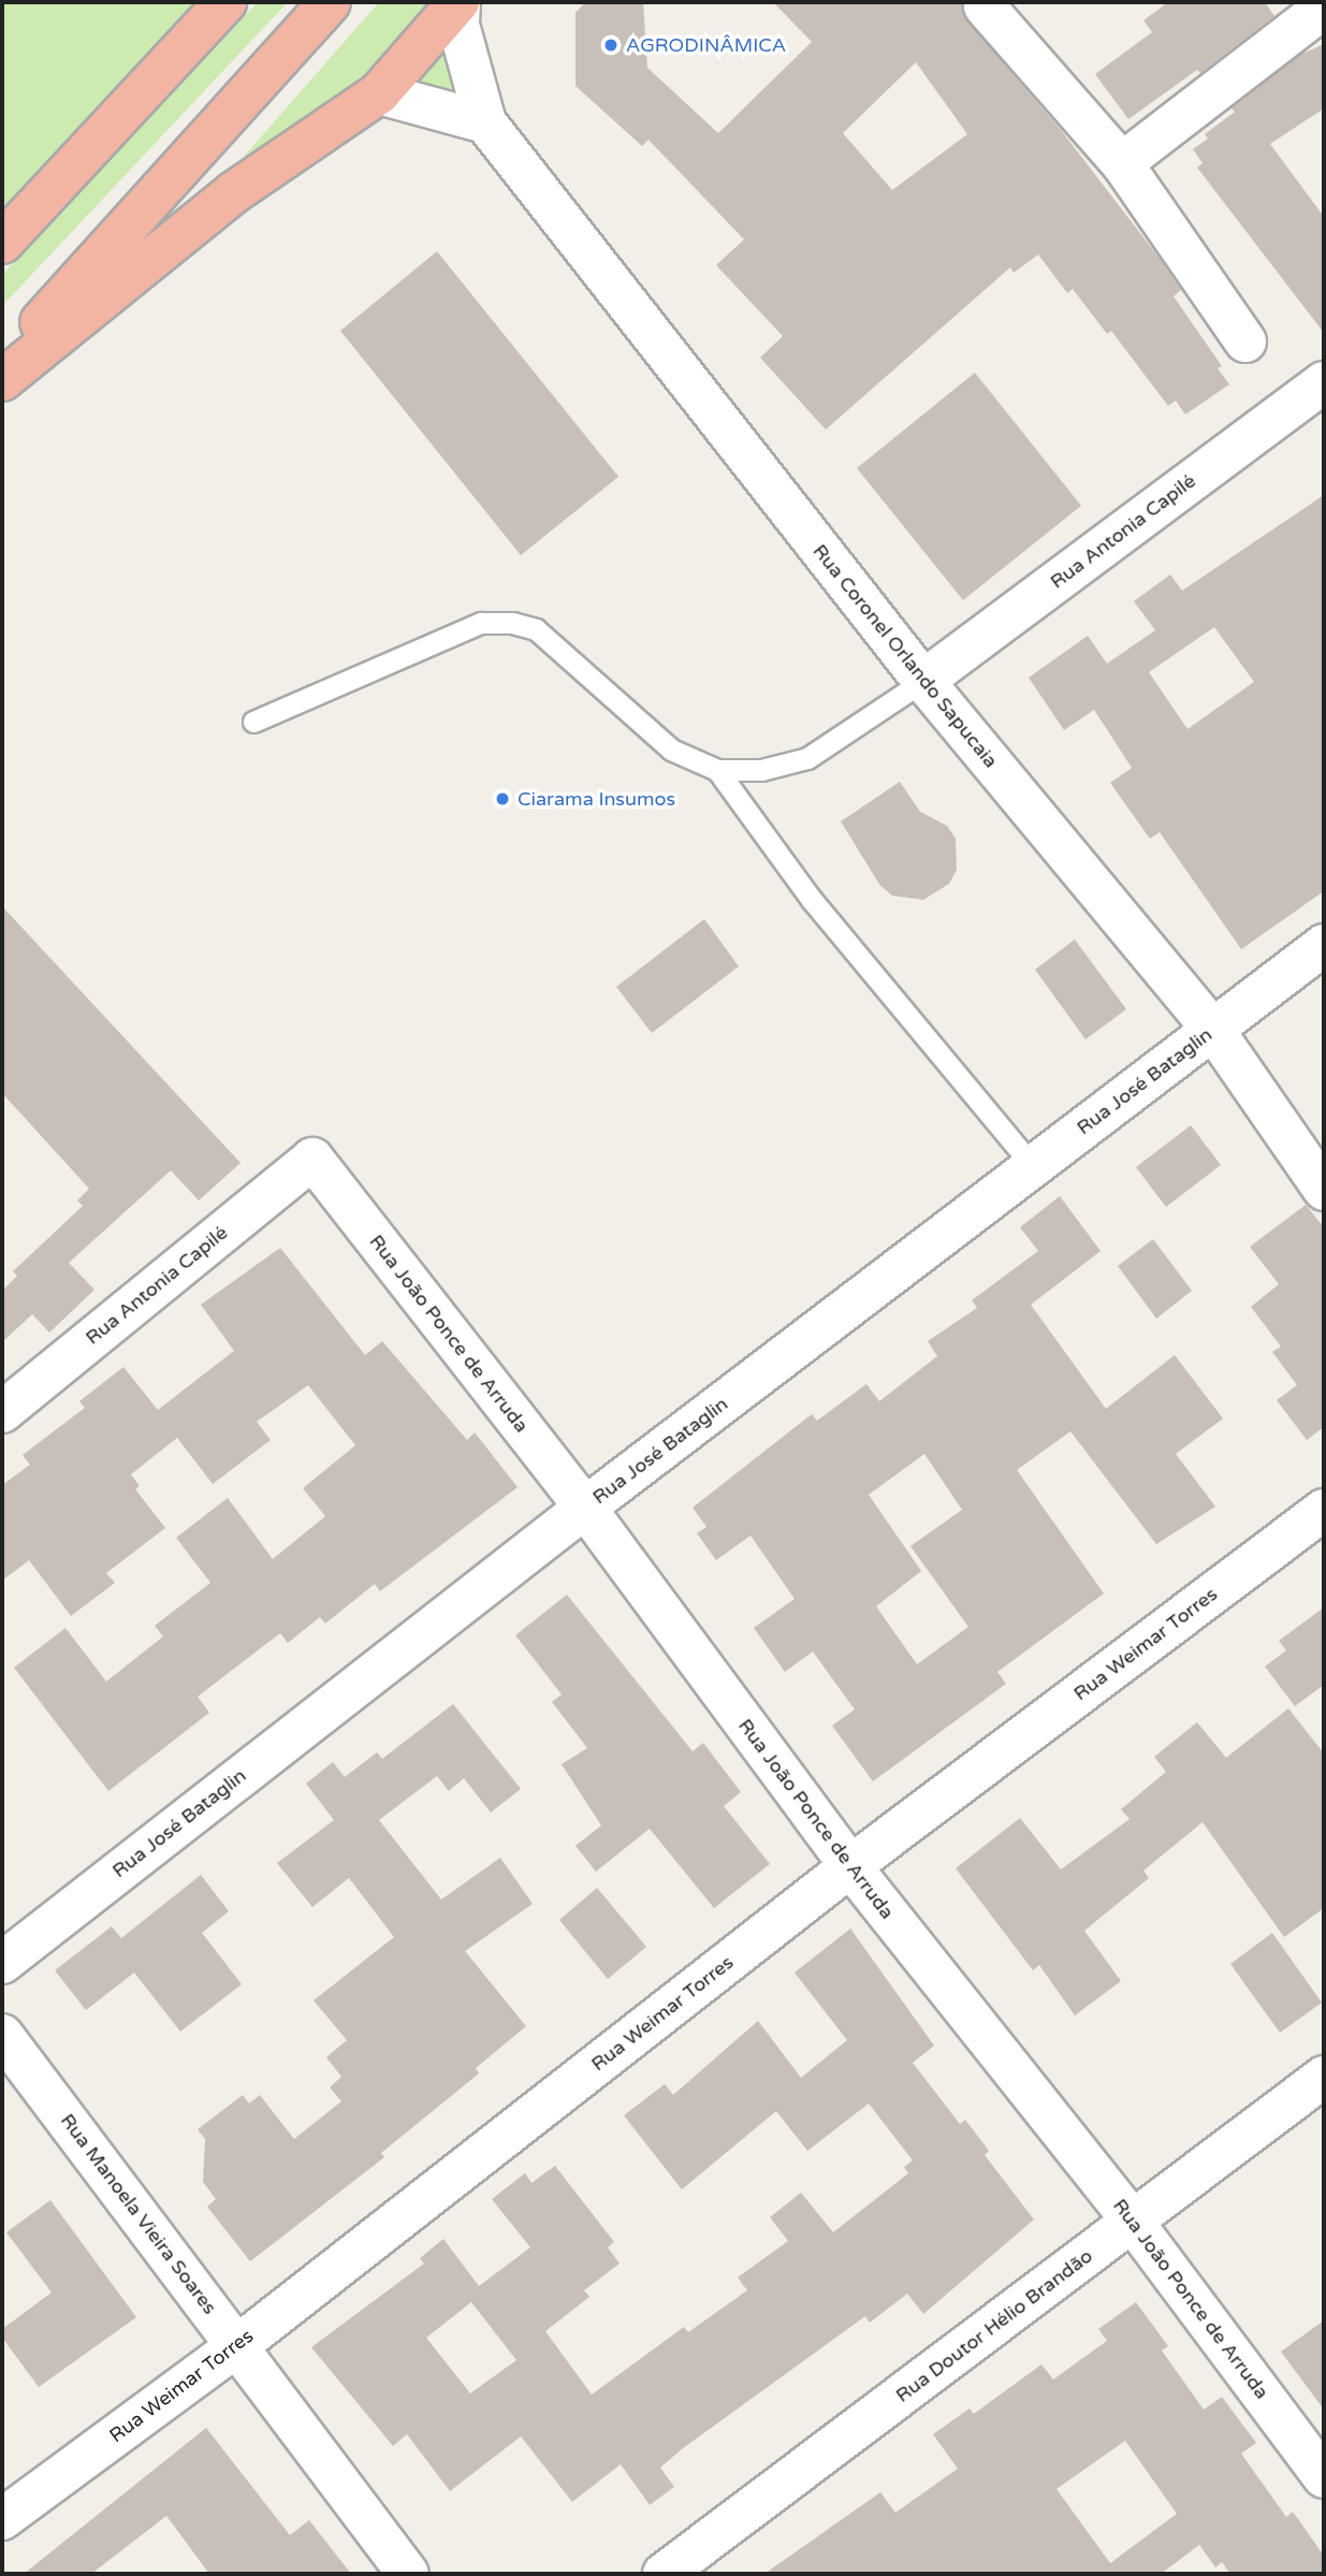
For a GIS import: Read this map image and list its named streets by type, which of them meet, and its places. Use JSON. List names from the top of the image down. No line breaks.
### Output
{"streets":{"street":["Rua Antonia Capilé","Rua Coronel Orlando Sapucaia","Rua José Bataglin","Rua João Ponce de Arruda","Rua Weimar Torres","Rua Manoela Vieira Soares","Rua Doutor Hélio Brandão"]},"crossings":[["Rua Antonia Capilé","Rua Coronel Orlando Sapucaia"],["Rua Antonia Capilé","Rua João Ponce de Arruda"],["Rua Coronel Orlando Sapucaia","Rua José Bataglin"],["Rua José Bataglin","Rua João Ponce de Arruda"],["Rua João Ponce de Arruda","Rua Weimar Torres"],["Rua João Ponce de Arruda","Rua Doutor Hélio Brandão"],["Rua Weimar Torres","Rua Manoela Vieira Soares"]],"places":["AGRODINÂMICA","Ciarama Insumos"]}
